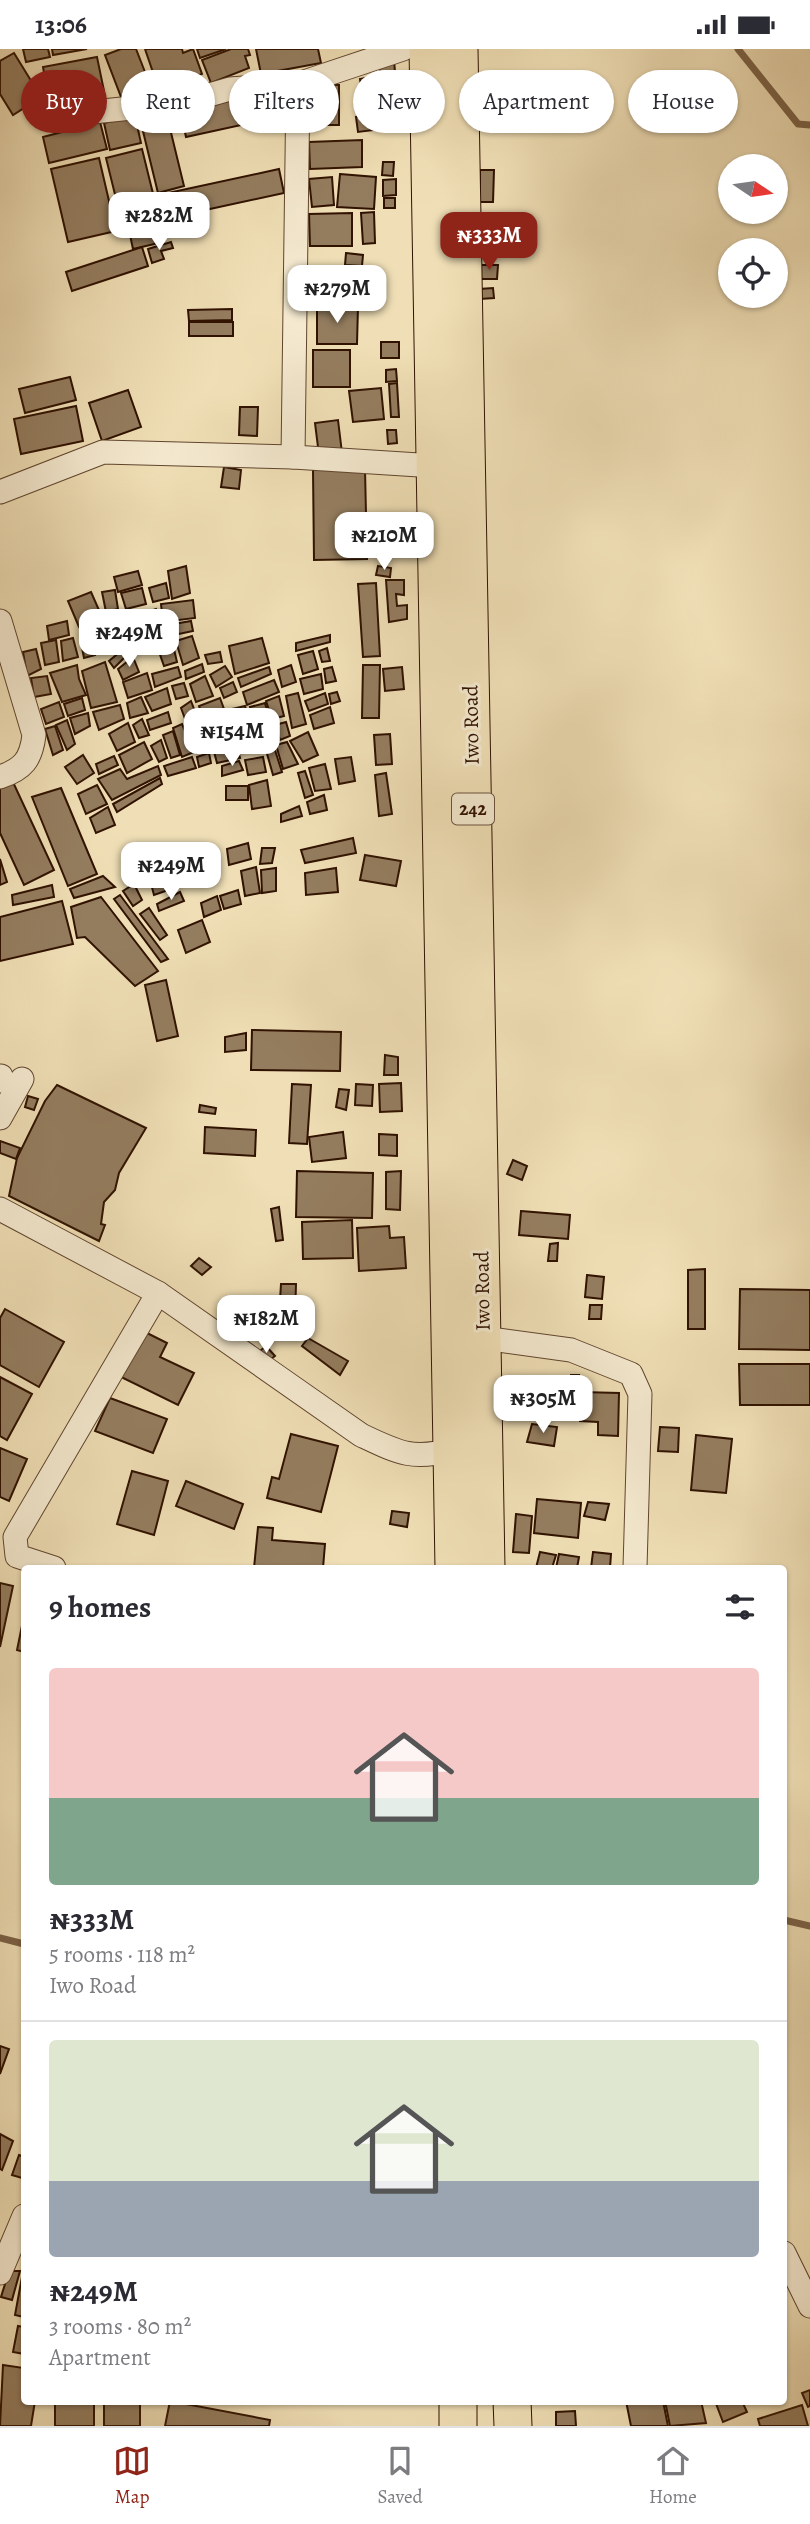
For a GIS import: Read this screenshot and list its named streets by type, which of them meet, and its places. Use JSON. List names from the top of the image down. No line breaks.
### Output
{"streets":{"main road":["Iwo Road","242"]},"north":"right","page":{"status":"13:06","chip":["Buy","Rent","Filters","New","Apartment","House"],"price":["₦282M","₦333M","₦279M","₦210M","₦249M","₦154M","₦249M","₦182M","₦305M"],"heading":"9 homes","list":[{"name":"₦333M","note":"5 rooms · 118 m² · Iwo Road"},{"name":"₦249M","note":"3 rooms · 80 m² · Apartment"}],"tabs":["Map","Saved","Home"]}}
